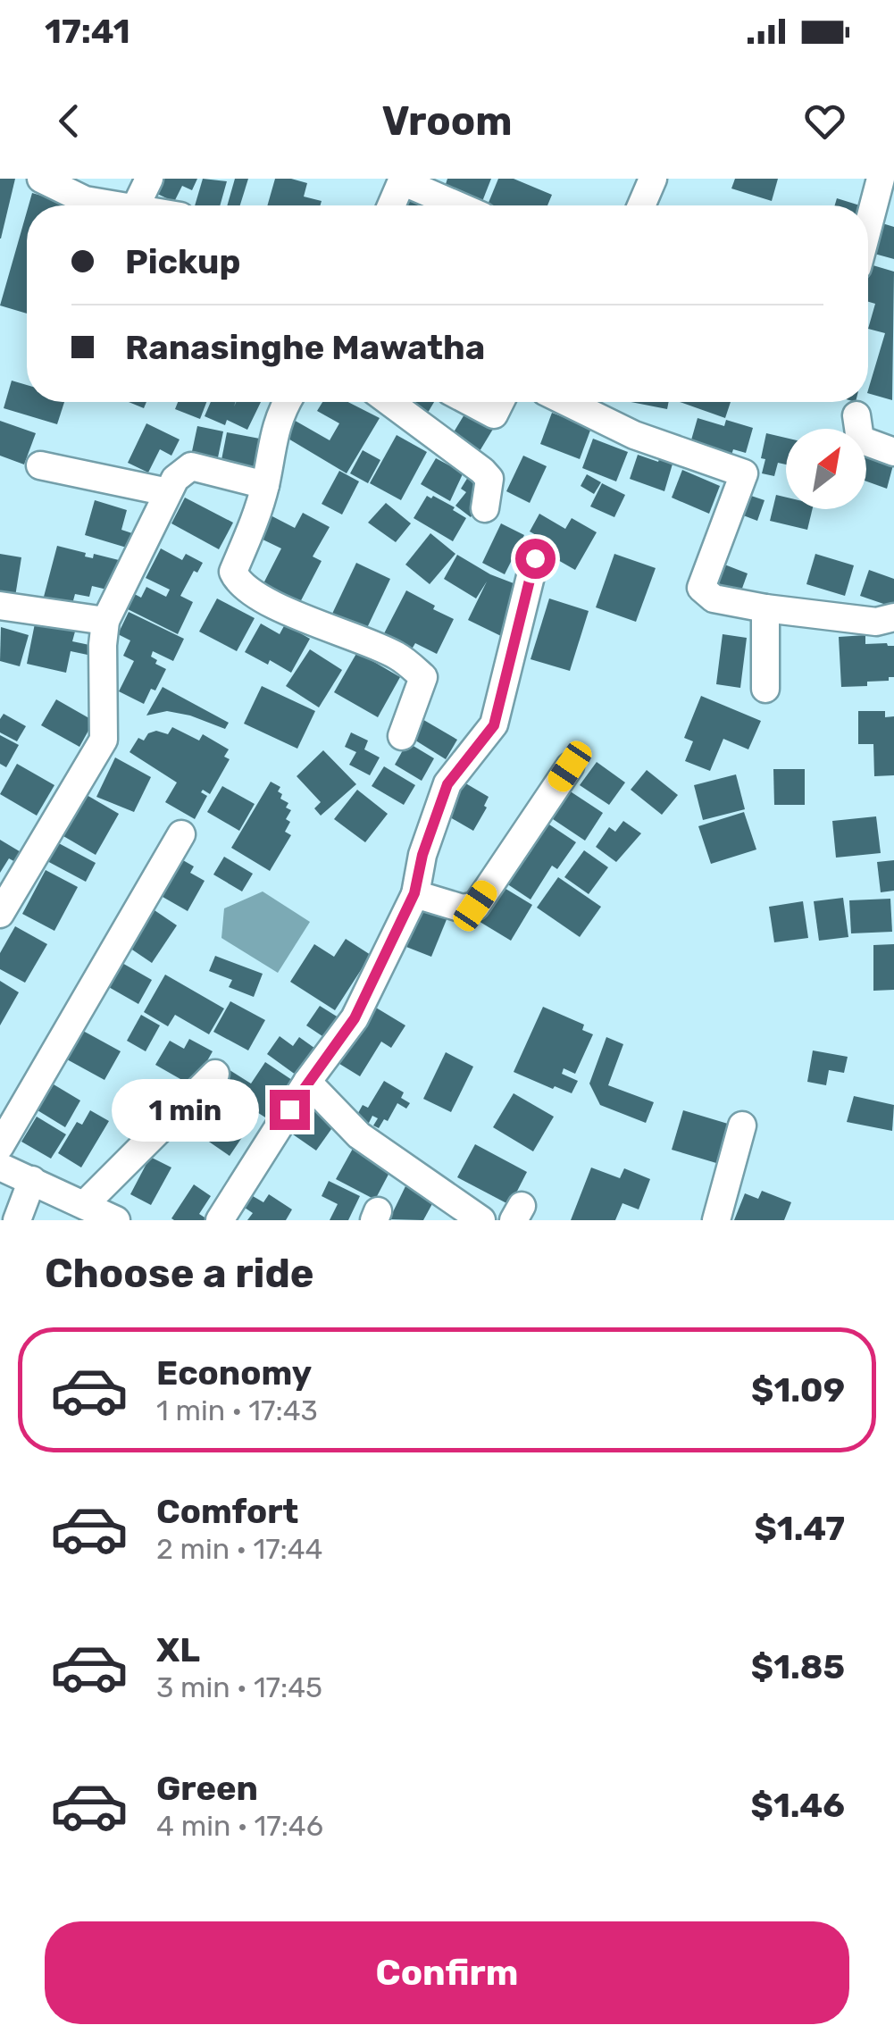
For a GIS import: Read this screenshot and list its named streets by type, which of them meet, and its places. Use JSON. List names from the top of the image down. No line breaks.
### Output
{"north":"top right","page":{"status":"17:41","header":"Vroom","banner":["Pickup","Ranasinghe Mawatha"],"bubble":"1 min","heading":"Choose a ride","list":[{"name":"Economy","note":"1 min · 17:43","value":"$1.09"},{"name":"Comfort","note":"2 min · 17:44","value":"$1.47"},{"name":"XL","note":"3 min · 17:45","value":"$1.85"},{"name":"Green","note":"4 min · 17:46","value":"$1.46"}],"buttons":"Confirm"}}
